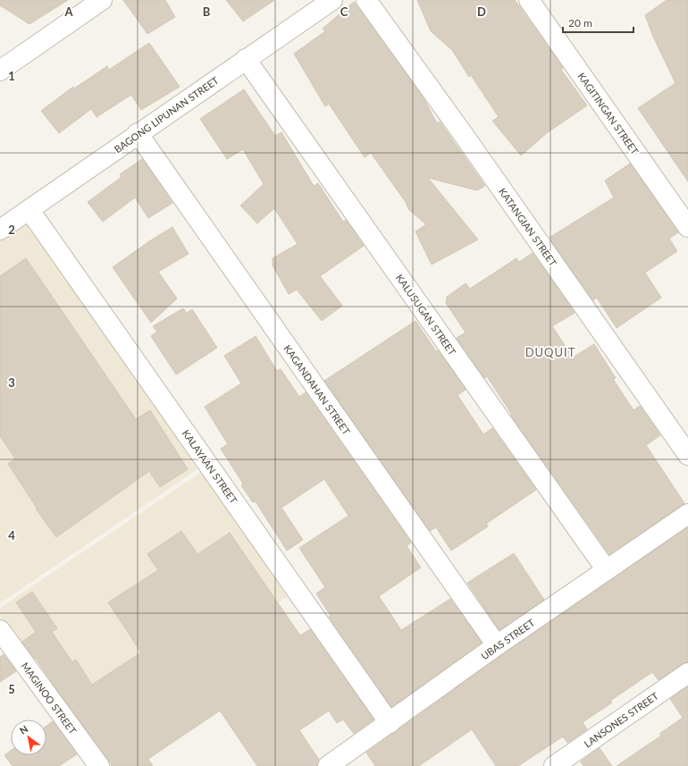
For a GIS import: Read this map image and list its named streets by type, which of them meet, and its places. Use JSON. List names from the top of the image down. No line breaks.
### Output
{"streets":{"street":["KAGITINGAN STREET","BAGONG LIPUNAN STREET","KATANGIAN STREET","KALUSUGAN STREET","KAGANDAHAN STREET","KALAYAAN STREET","UBAS STREET","MAGINOO STREET","LANSONES STREET"]},"crossings":[["BAGONG LIPUNAN STREET","KALUSUGAN STREET"],["BAGONG LIPUNAN STREET","KAGANDAHAN STREET"],["BAGONG LIPUNAN STREET","KALAYAAN STREET"],["KALUSUGAN STREET","UBAS STREET"],["KAGANDAHAN STREET","UBAS STREET"],["KALAYAAN STREET","UBAS STREET"]],"districts":["DUQUIT"],"scale_bar":"20 m","north":"top left","grid":{"columns":["A","B","C","D"],"rows":["1","2","3","4","5"]}}
